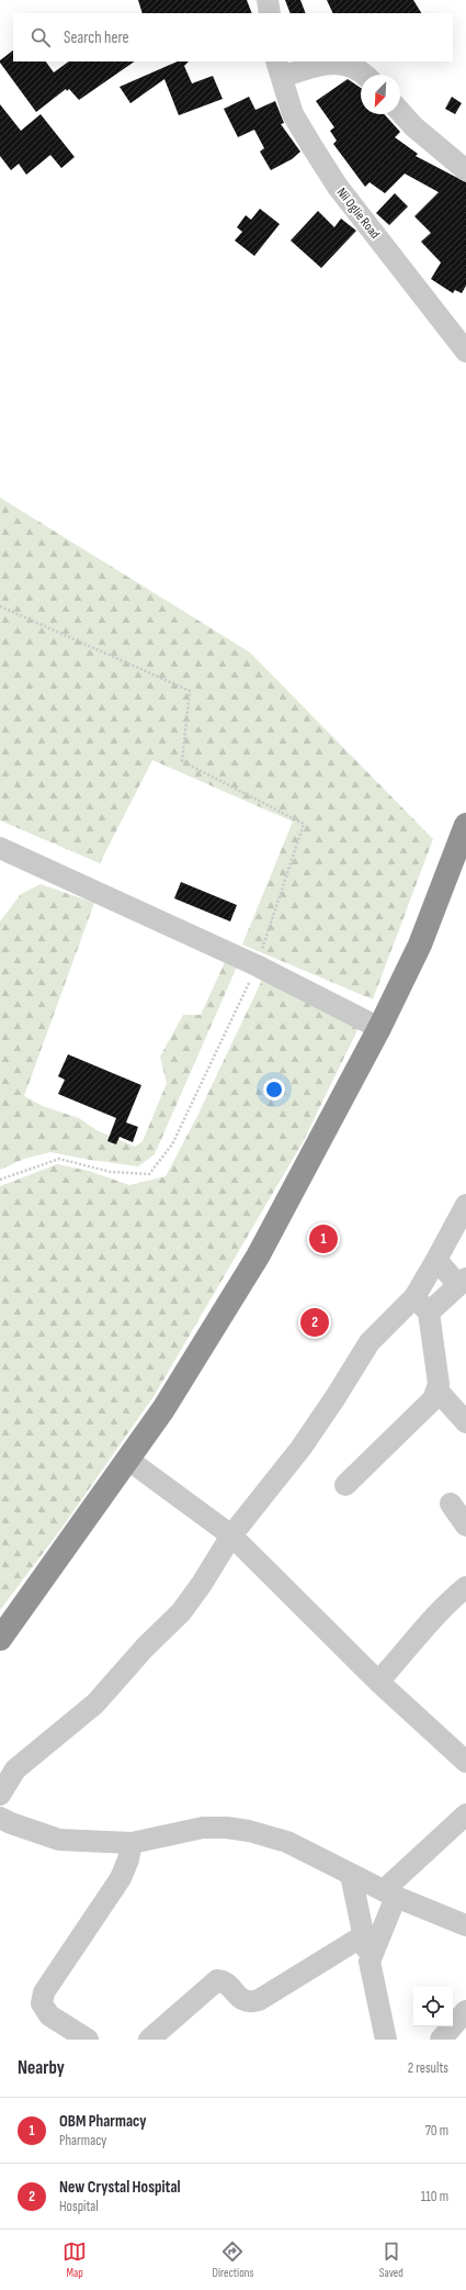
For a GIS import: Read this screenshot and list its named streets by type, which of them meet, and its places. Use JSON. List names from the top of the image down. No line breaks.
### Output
{"streets":{"street":["Nii Oglie Road"]},"north":"bottom left","page":{"search":"Search here","pins":["1","2"],"heading":["Nearby","2 results"],"list":[{"mark":"1","name":"OBM Pharmacy","note":"Pharmacy","value":"70 m"},{"mark":"2","name":"New Crystal Hospital","note":"Hospital","value":"110 m"}],"nav":["Map","Directions","Saved"]}}
